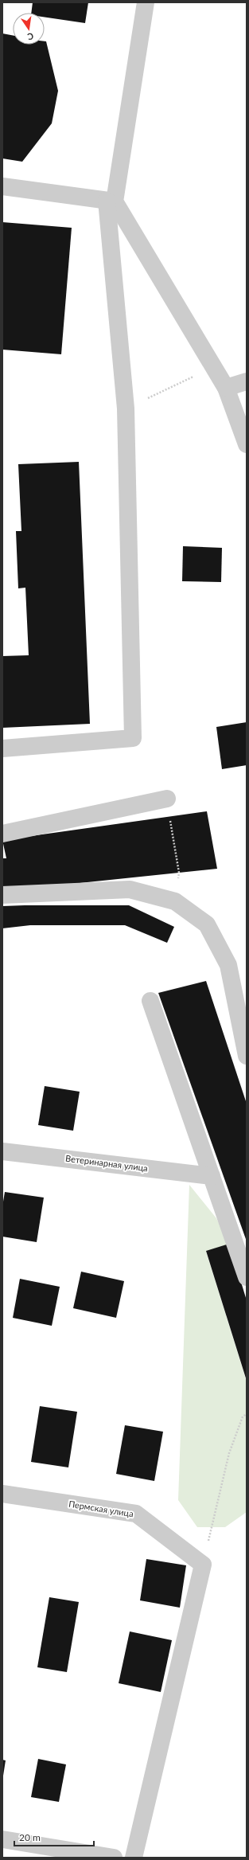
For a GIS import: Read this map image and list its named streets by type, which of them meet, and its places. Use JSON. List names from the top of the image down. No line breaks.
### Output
{"streets":{"street":["Ветеринарная улица","Пермская улица"]},"scale_bar":"20 m","north":"bottom"}
